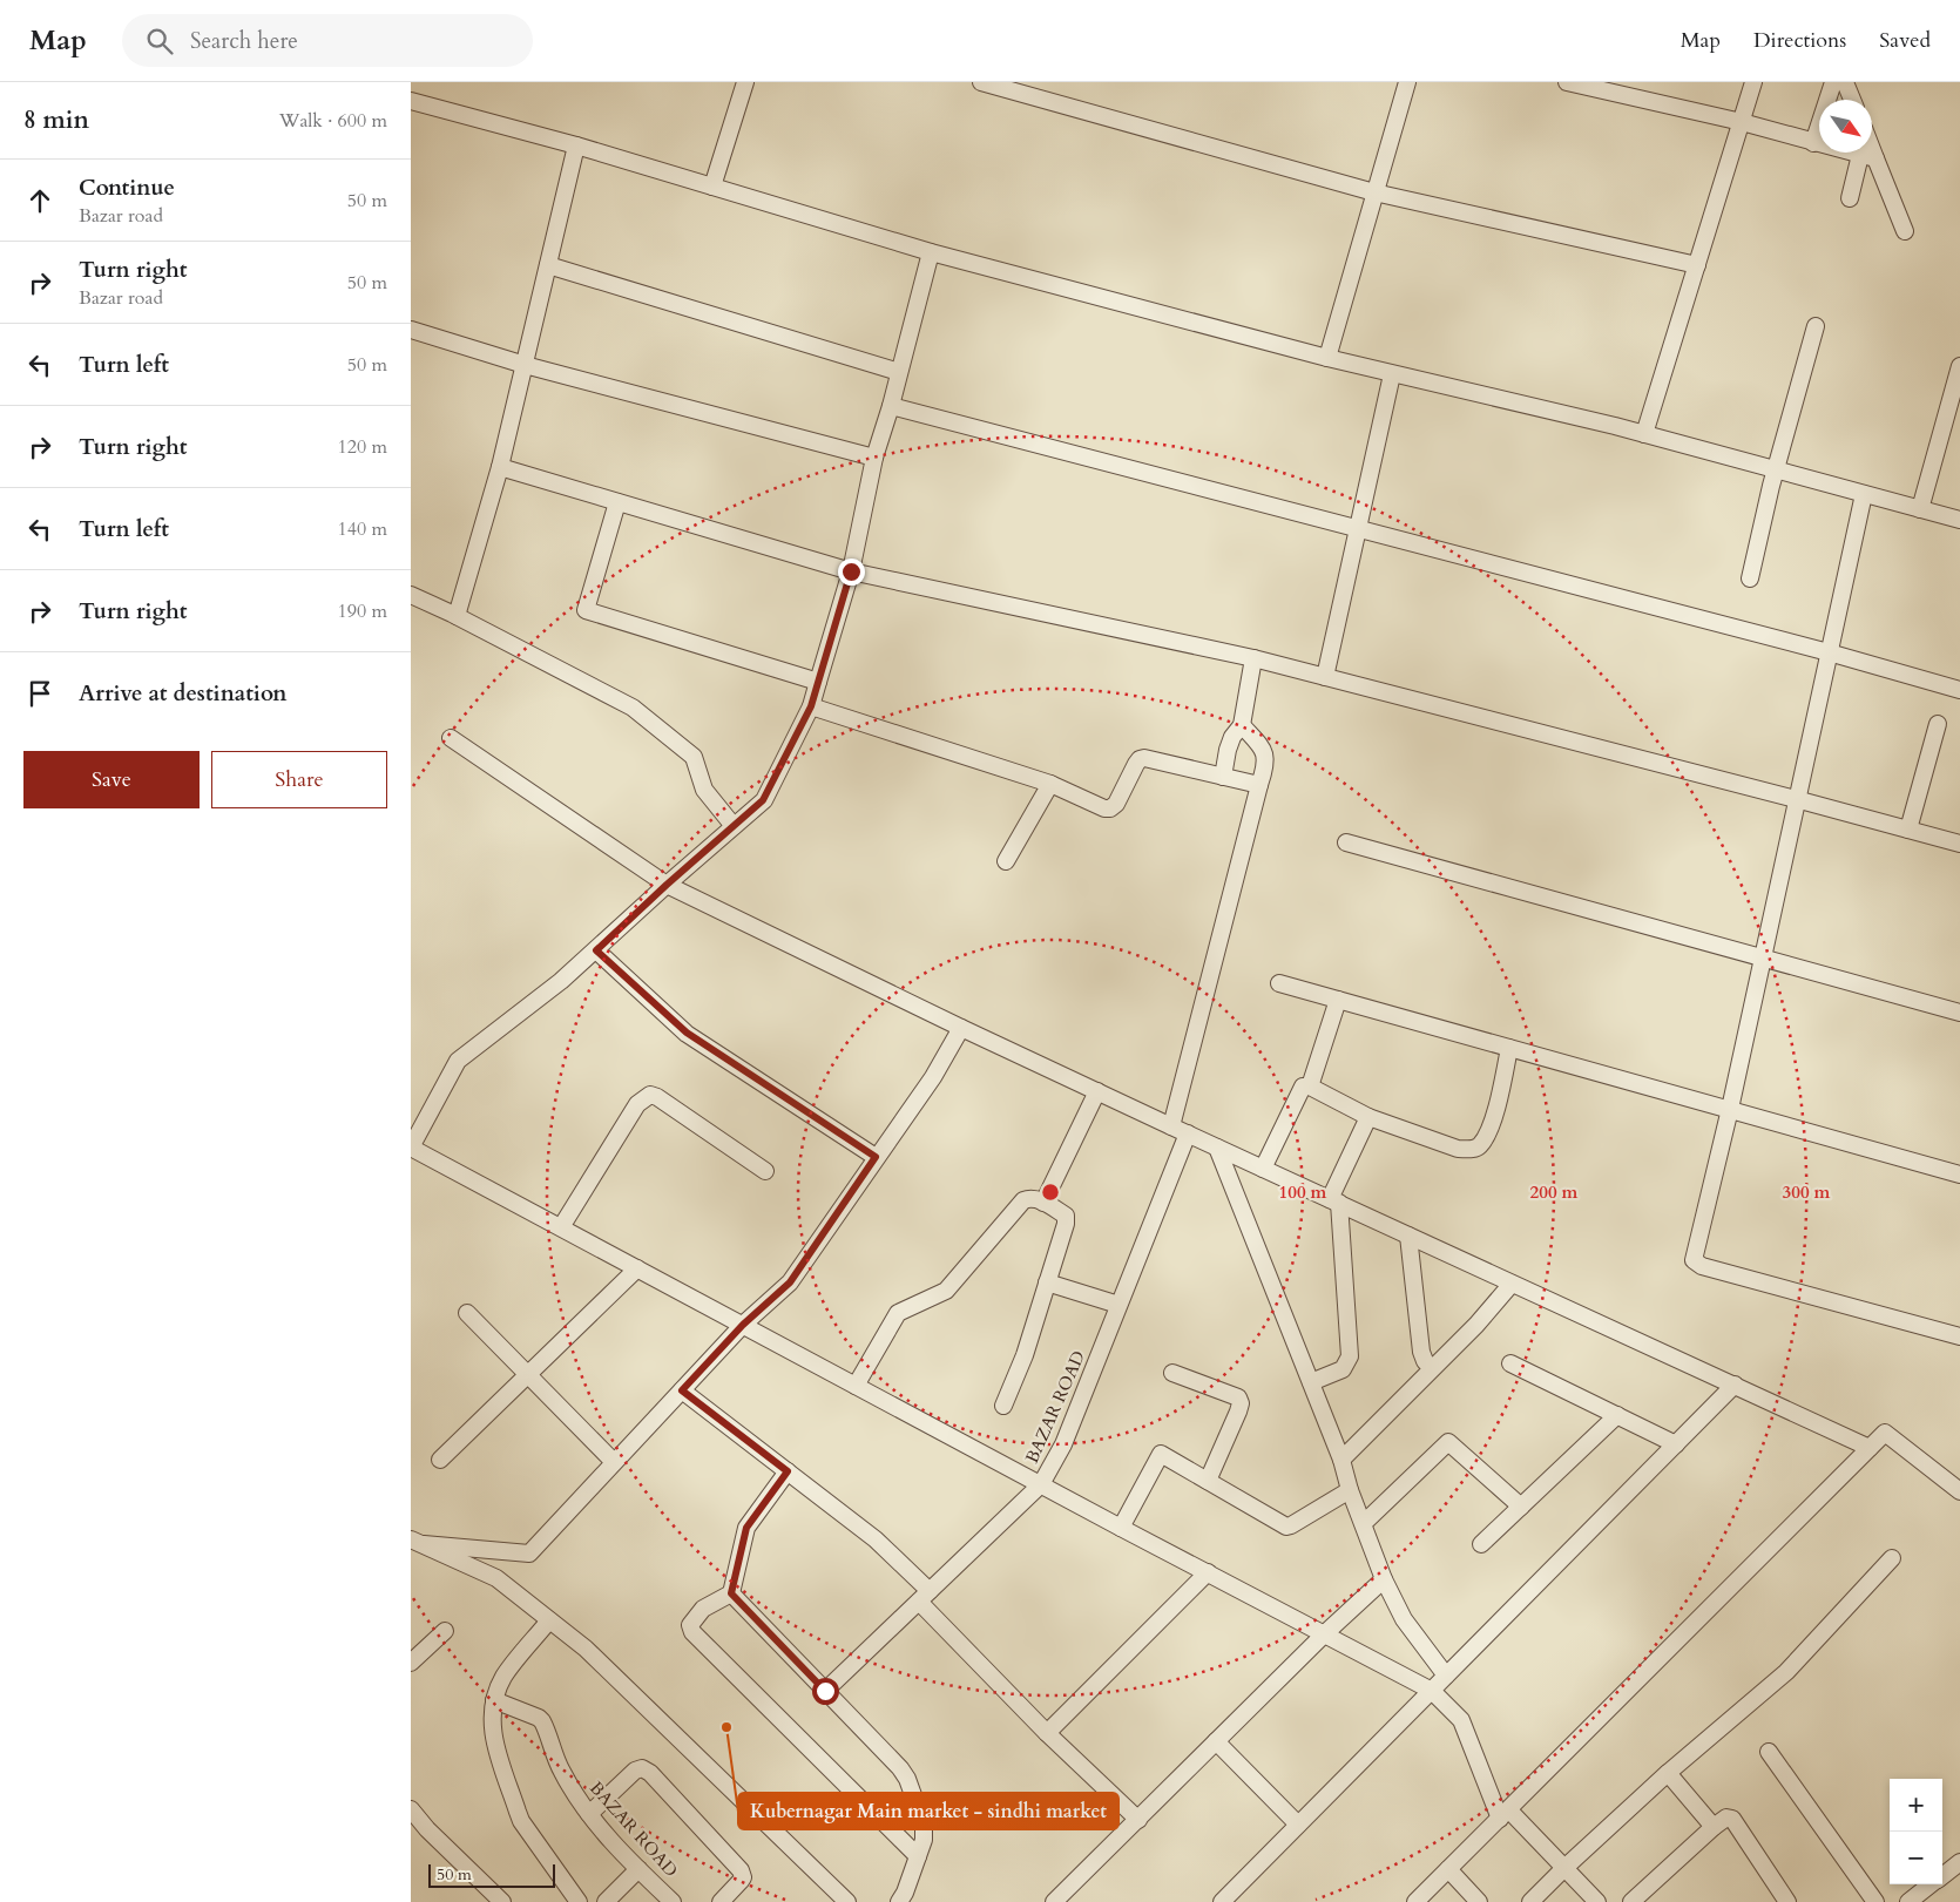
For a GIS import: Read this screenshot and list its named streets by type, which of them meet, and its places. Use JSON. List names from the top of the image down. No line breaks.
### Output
{"streets":{"street":["BAZAR ROAD"]},"places":["Kubernagar Main market - sindhi market"],"scale_bar":"50 m","north":"bottom right","page":{"header":"Map","search":"Search here","nav":["Map","Directions","Saved"],"heading":["8 min","Walk · 600 m"],"list":[["Continue","Bazar road","50 m"],["Turn right","Bazar road","50 m"],["Turn left","50 m"],["Turn right","120 m"],["Turn left","140 m"],["Turn right","190 m"],"Arrive at destination"],"buttons":["Save","Share"],"map_buttons":["+","−"],"scale":"50 m"},"rings":["100 m","200 m","300 m"]}
